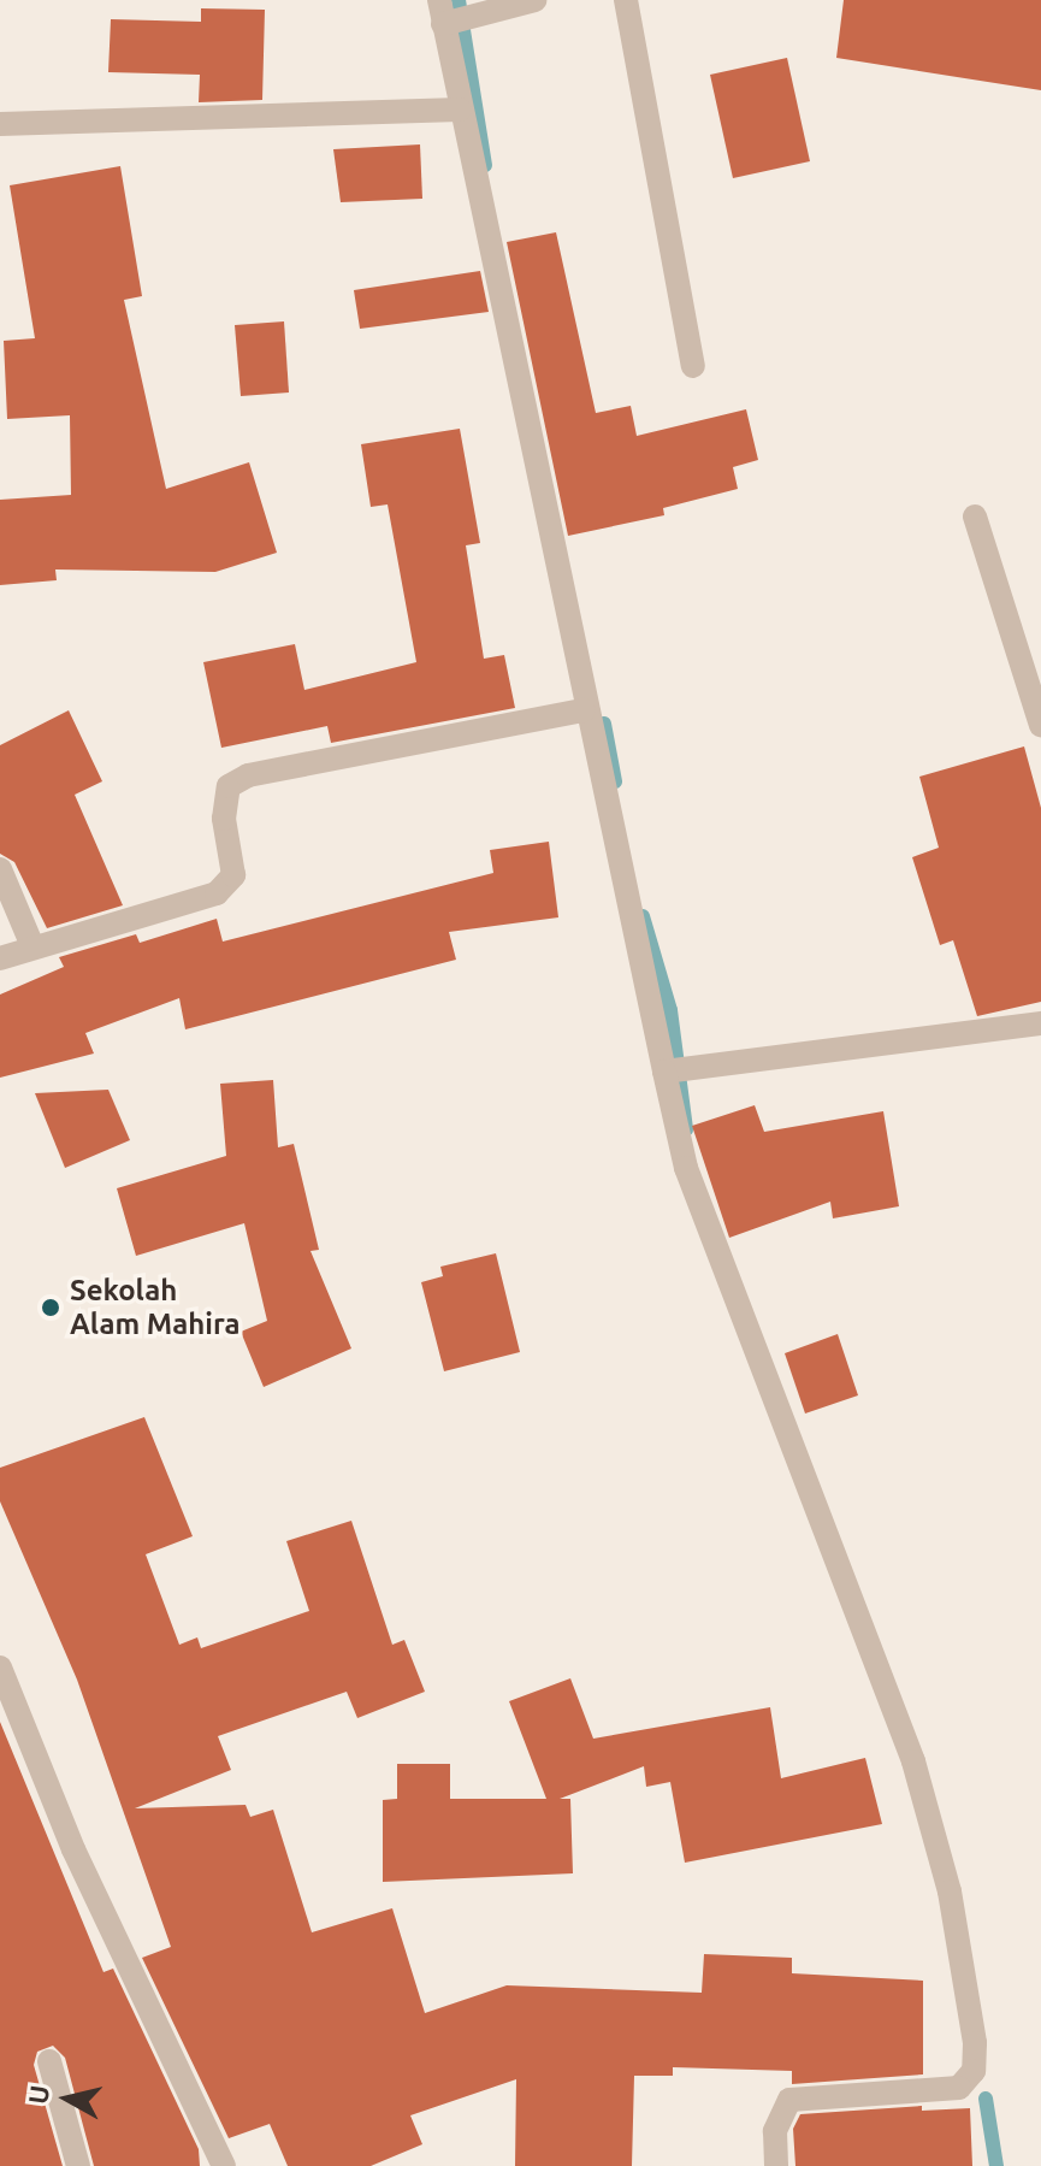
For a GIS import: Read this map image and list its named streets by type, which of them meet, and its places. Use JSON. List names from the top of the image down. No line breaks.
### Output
{"places":["Sekolah Alam Mahira"],"north":"left"}
